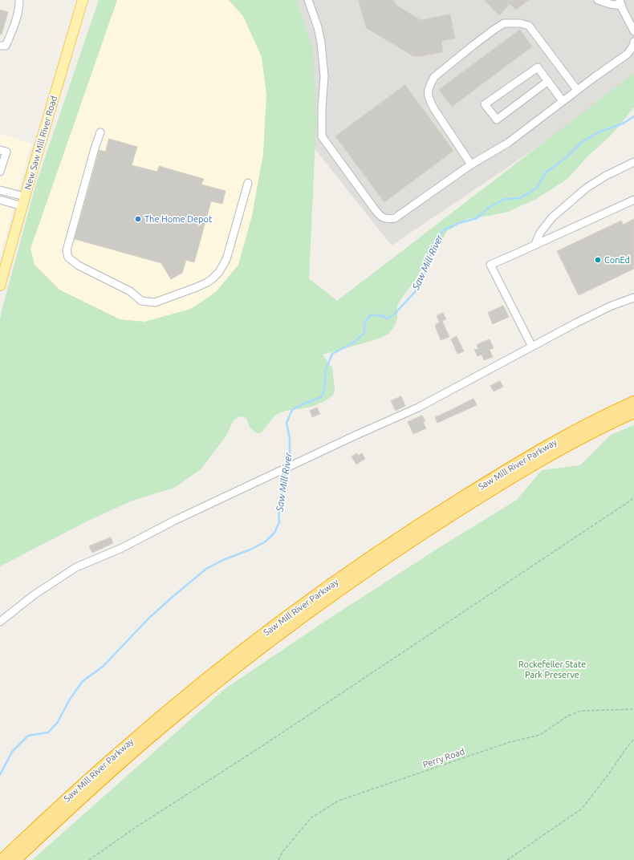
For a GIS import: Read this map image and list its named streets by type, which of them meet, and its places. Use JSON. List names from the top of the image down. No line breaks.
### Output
{"streets":{"highway":["Saw Mill River Parkway"],"main road":["New Saw Mill River Road"],"path":["Perry Road"]},"water":["Saw Mill River"],"parks":["Rockefeller State Park Preserve"],"places":["The Home Depot","ConEd"]}
